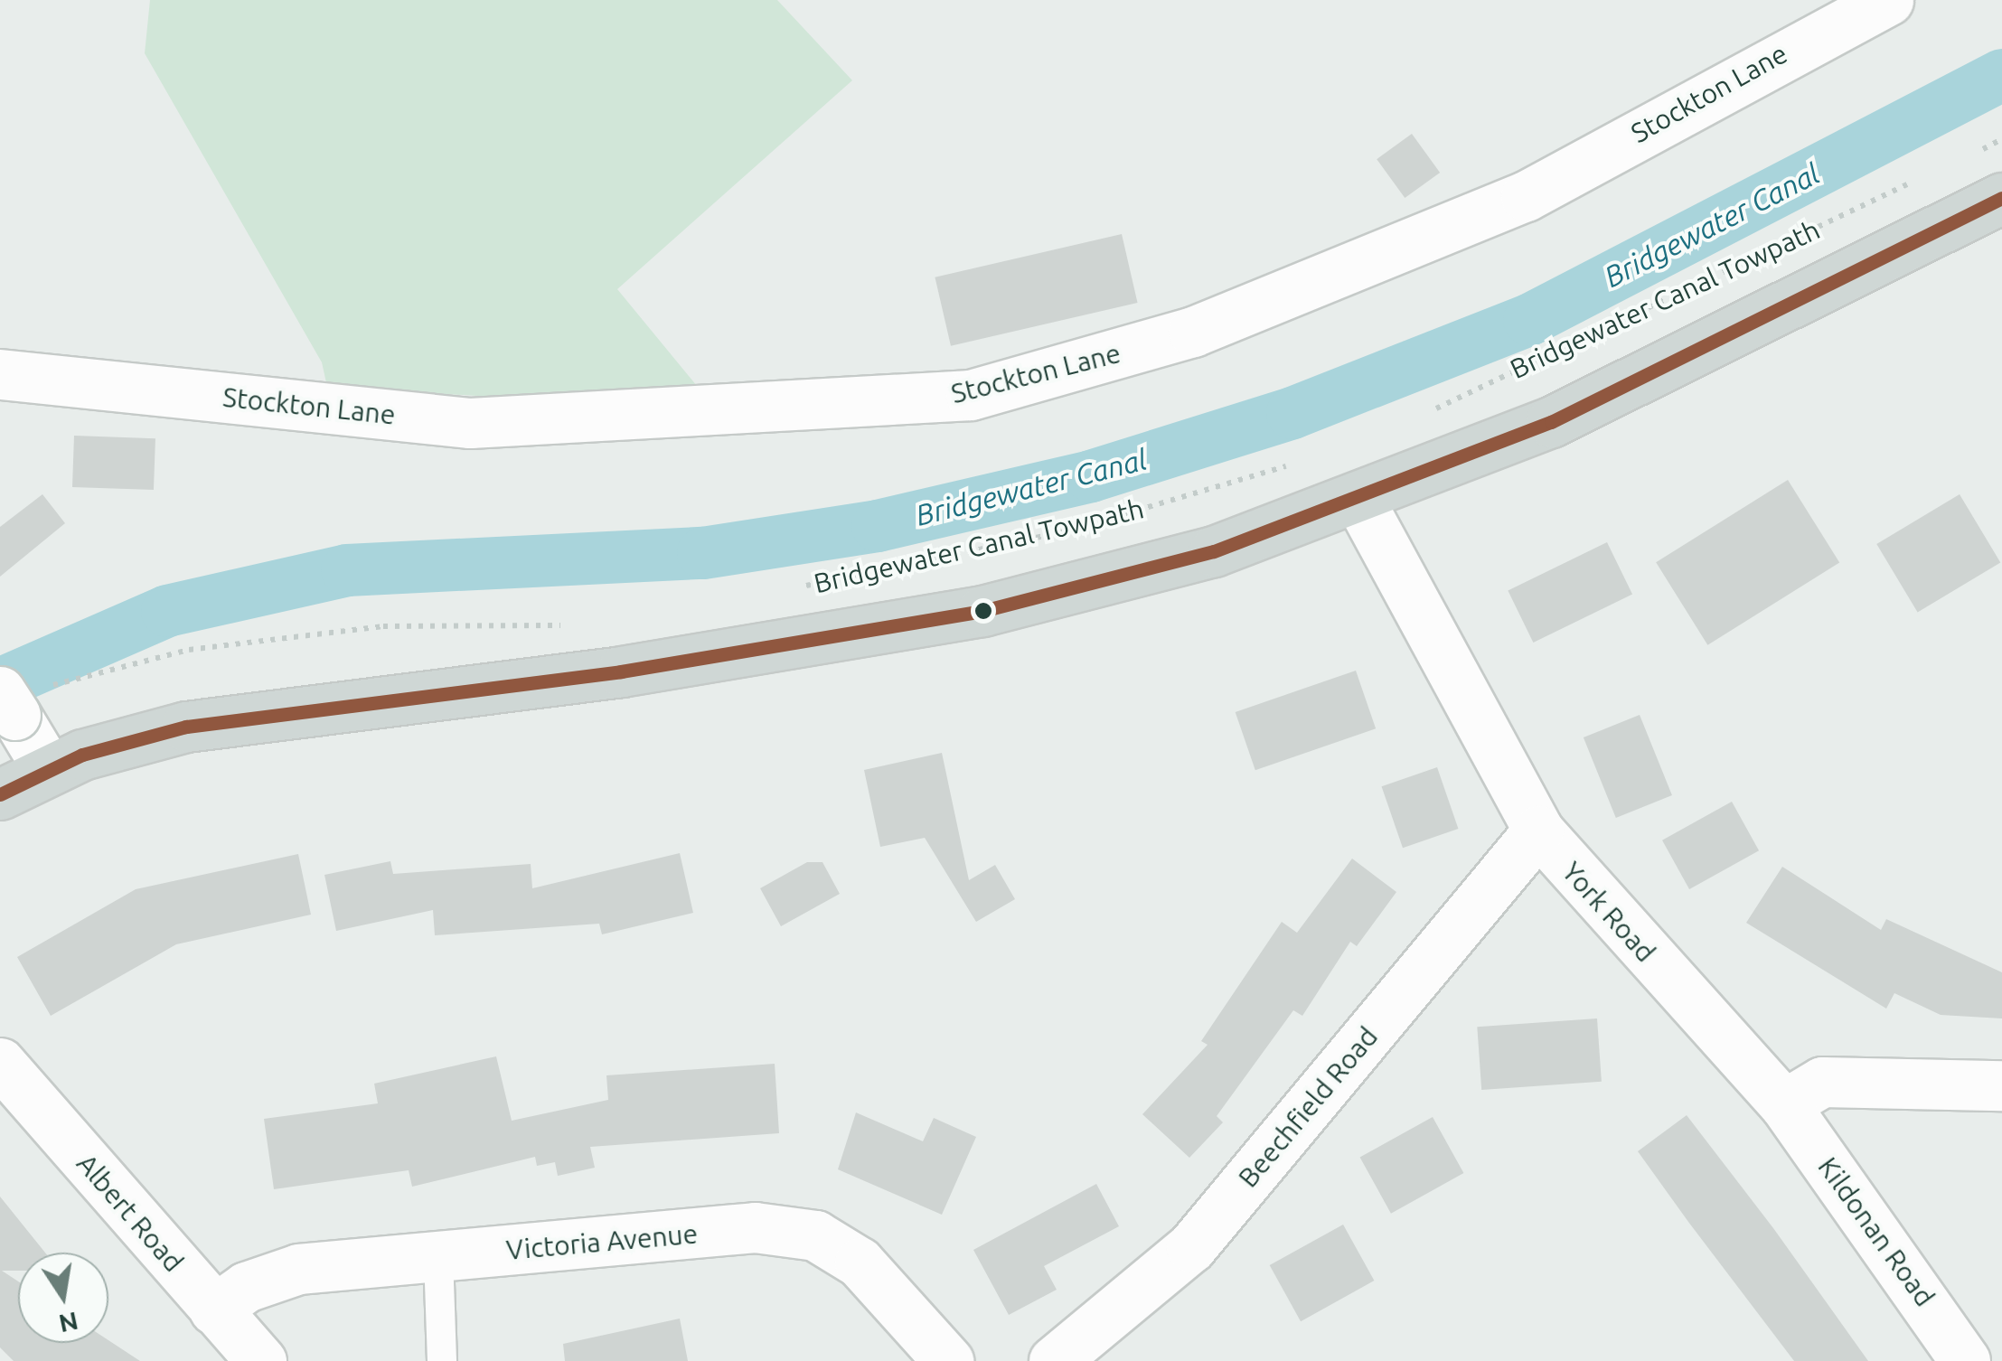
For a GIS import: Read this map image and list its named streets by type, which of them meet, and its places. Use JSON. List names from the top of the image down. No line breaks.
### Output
{"streets":{"street":["Stockton Lane","York Road","Beechfield Road","Albert Road","Kildonan Road","Victoria Avenue"],"path":["Bridgewater Canal Towpath"]},"crossings":[["York Road","Beechfield Road"],["York Road","Kildonan Road"],["Albert Road","Victoria Avenue"]],"water":["Bridgewater Canal"],"north":"bottom"}
